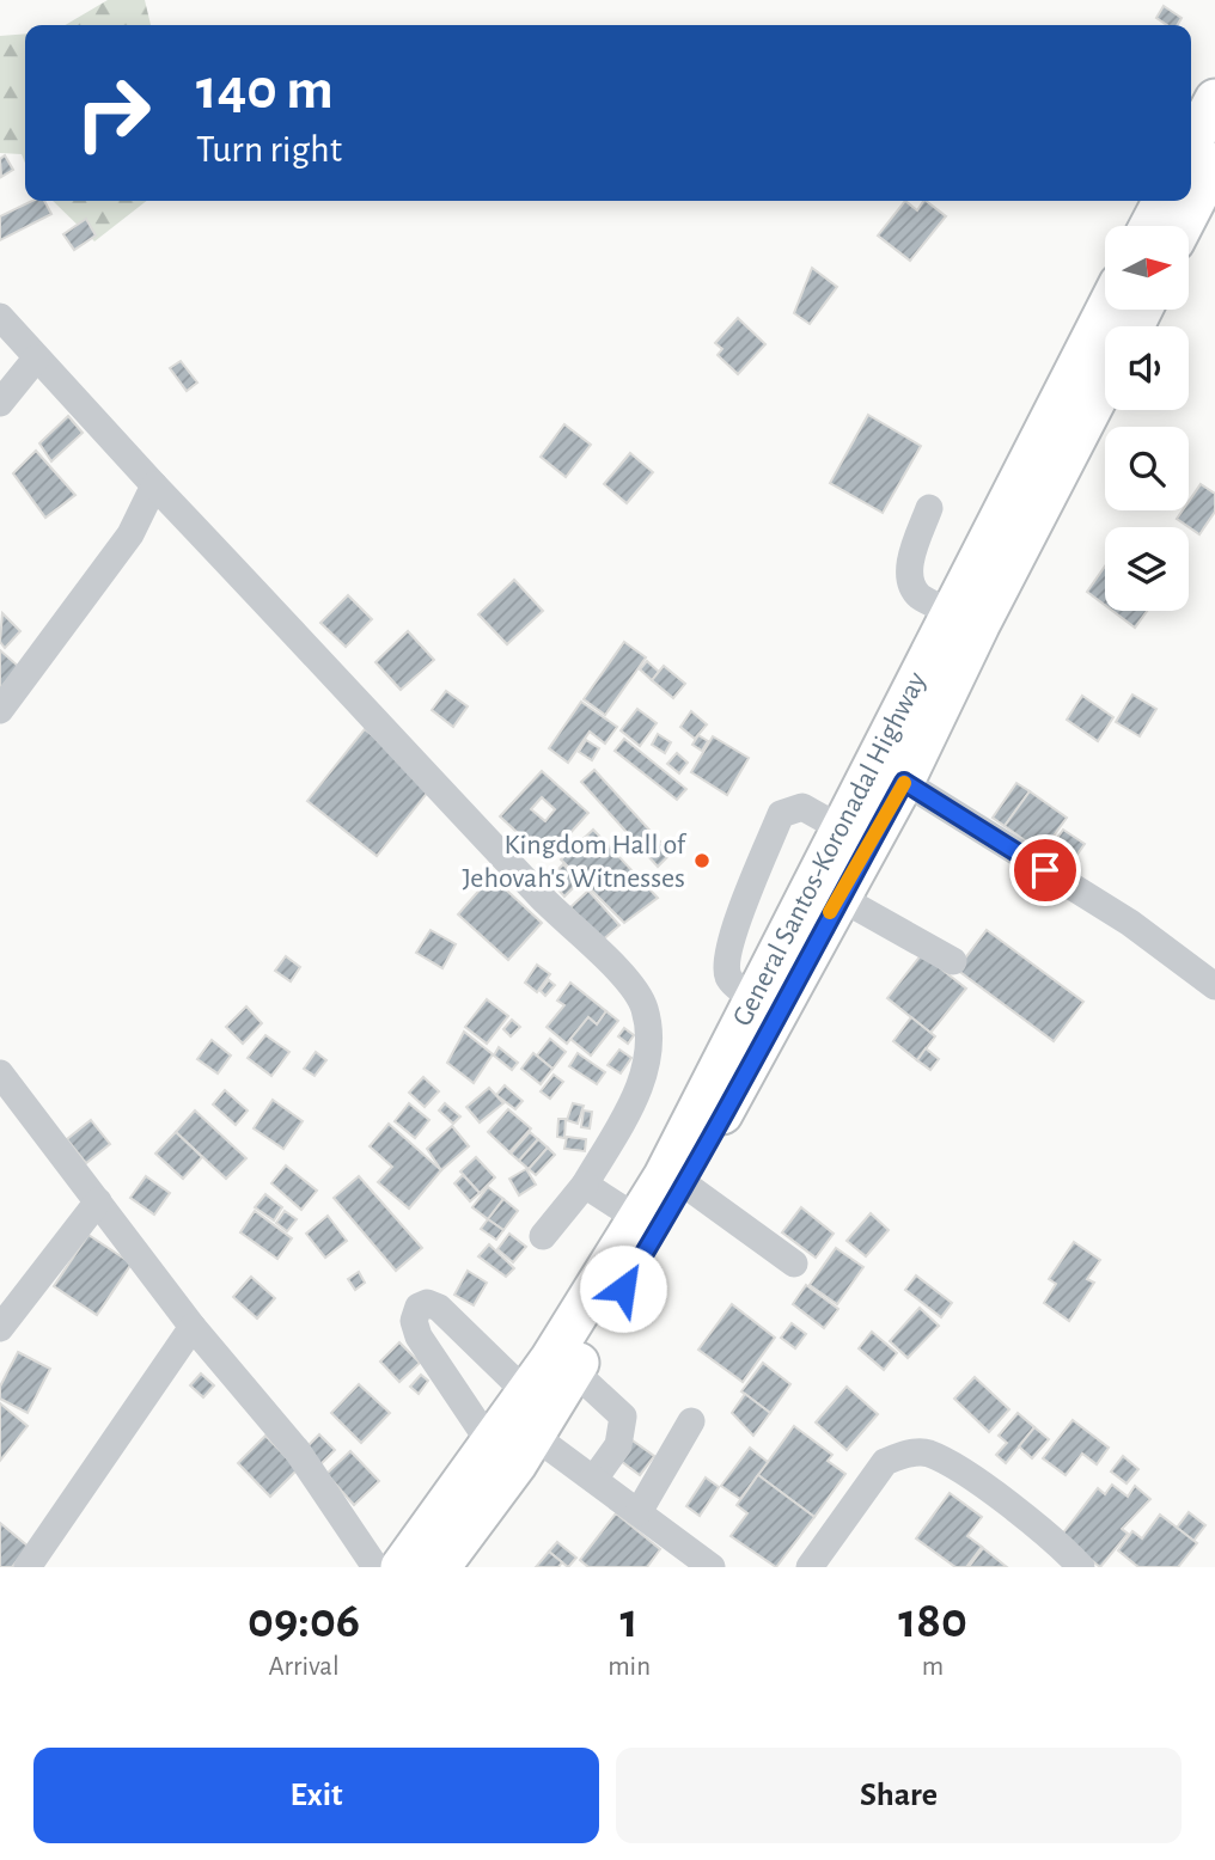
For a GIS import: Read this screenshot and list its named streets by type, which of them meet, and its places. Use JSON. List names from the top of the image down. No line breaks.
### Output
{"streets":{"highway":["General Santos-Koronadal Highway"]},"places":["Kingdom Hall of Jehovah's Witnesses"],"north":"right","page":{"turn":["140 m","Turn right"],"eta":["09:06","Arrival","1","min","180","m"],"buttons":["Exit","Share"]}}
